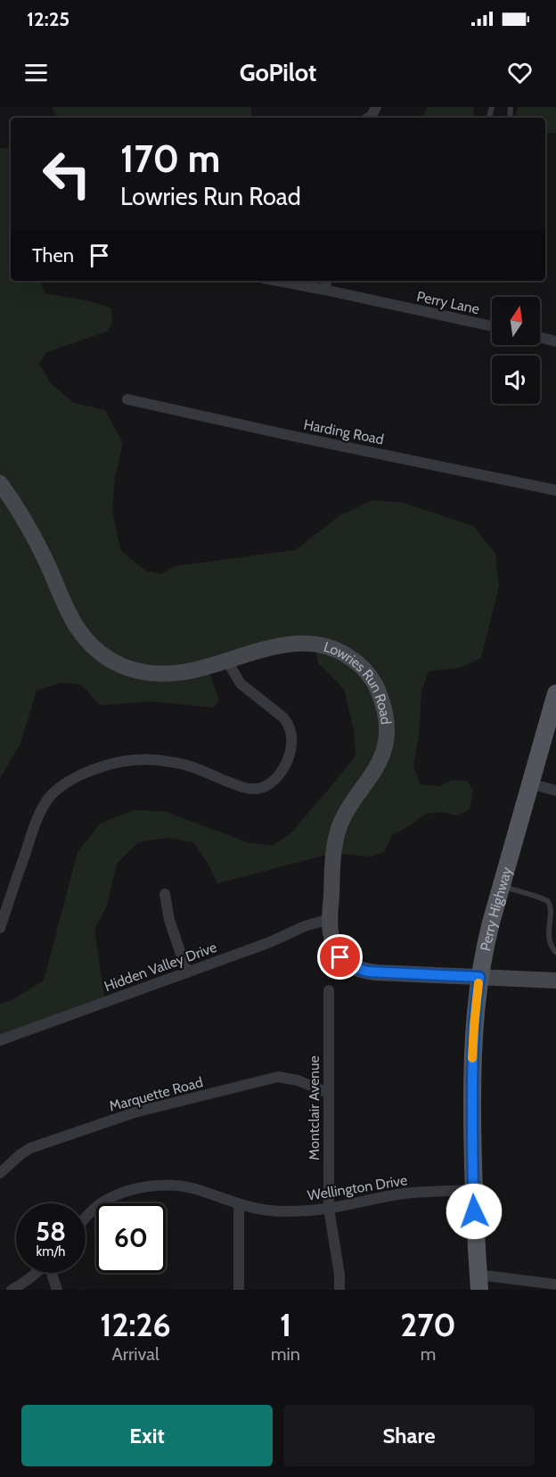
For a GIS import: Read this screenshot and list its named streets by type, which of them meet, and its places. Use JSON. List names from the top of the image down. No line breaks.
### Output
{"streets":{"main road":["Perry Highway"],"street":["Perry Lane","Harding Road","Lowries Run Road","Hidden Valley Drive","Marquette Road","Montclair Avenue","Wellington Drive"]},"crossings":[["Lowries Run Road","Perry Highway"],["Lowries Run Road","Hidden Valley Drive"],["Perry Highway","Wellington Drive"],["Marquette Road","Montclair Avenue"],["Montclair Avenue","Wellington Drive"]],"north":"top","page":{"status":"12:25","header":"GoPilot","turn":["170 m","Lowries Run Road"],"then":"Then","speed":"58 km/h","limit":"60","eta":["12:26","Arrival","1","min","270","m"],"buttons":["Exit","Share"]}}
